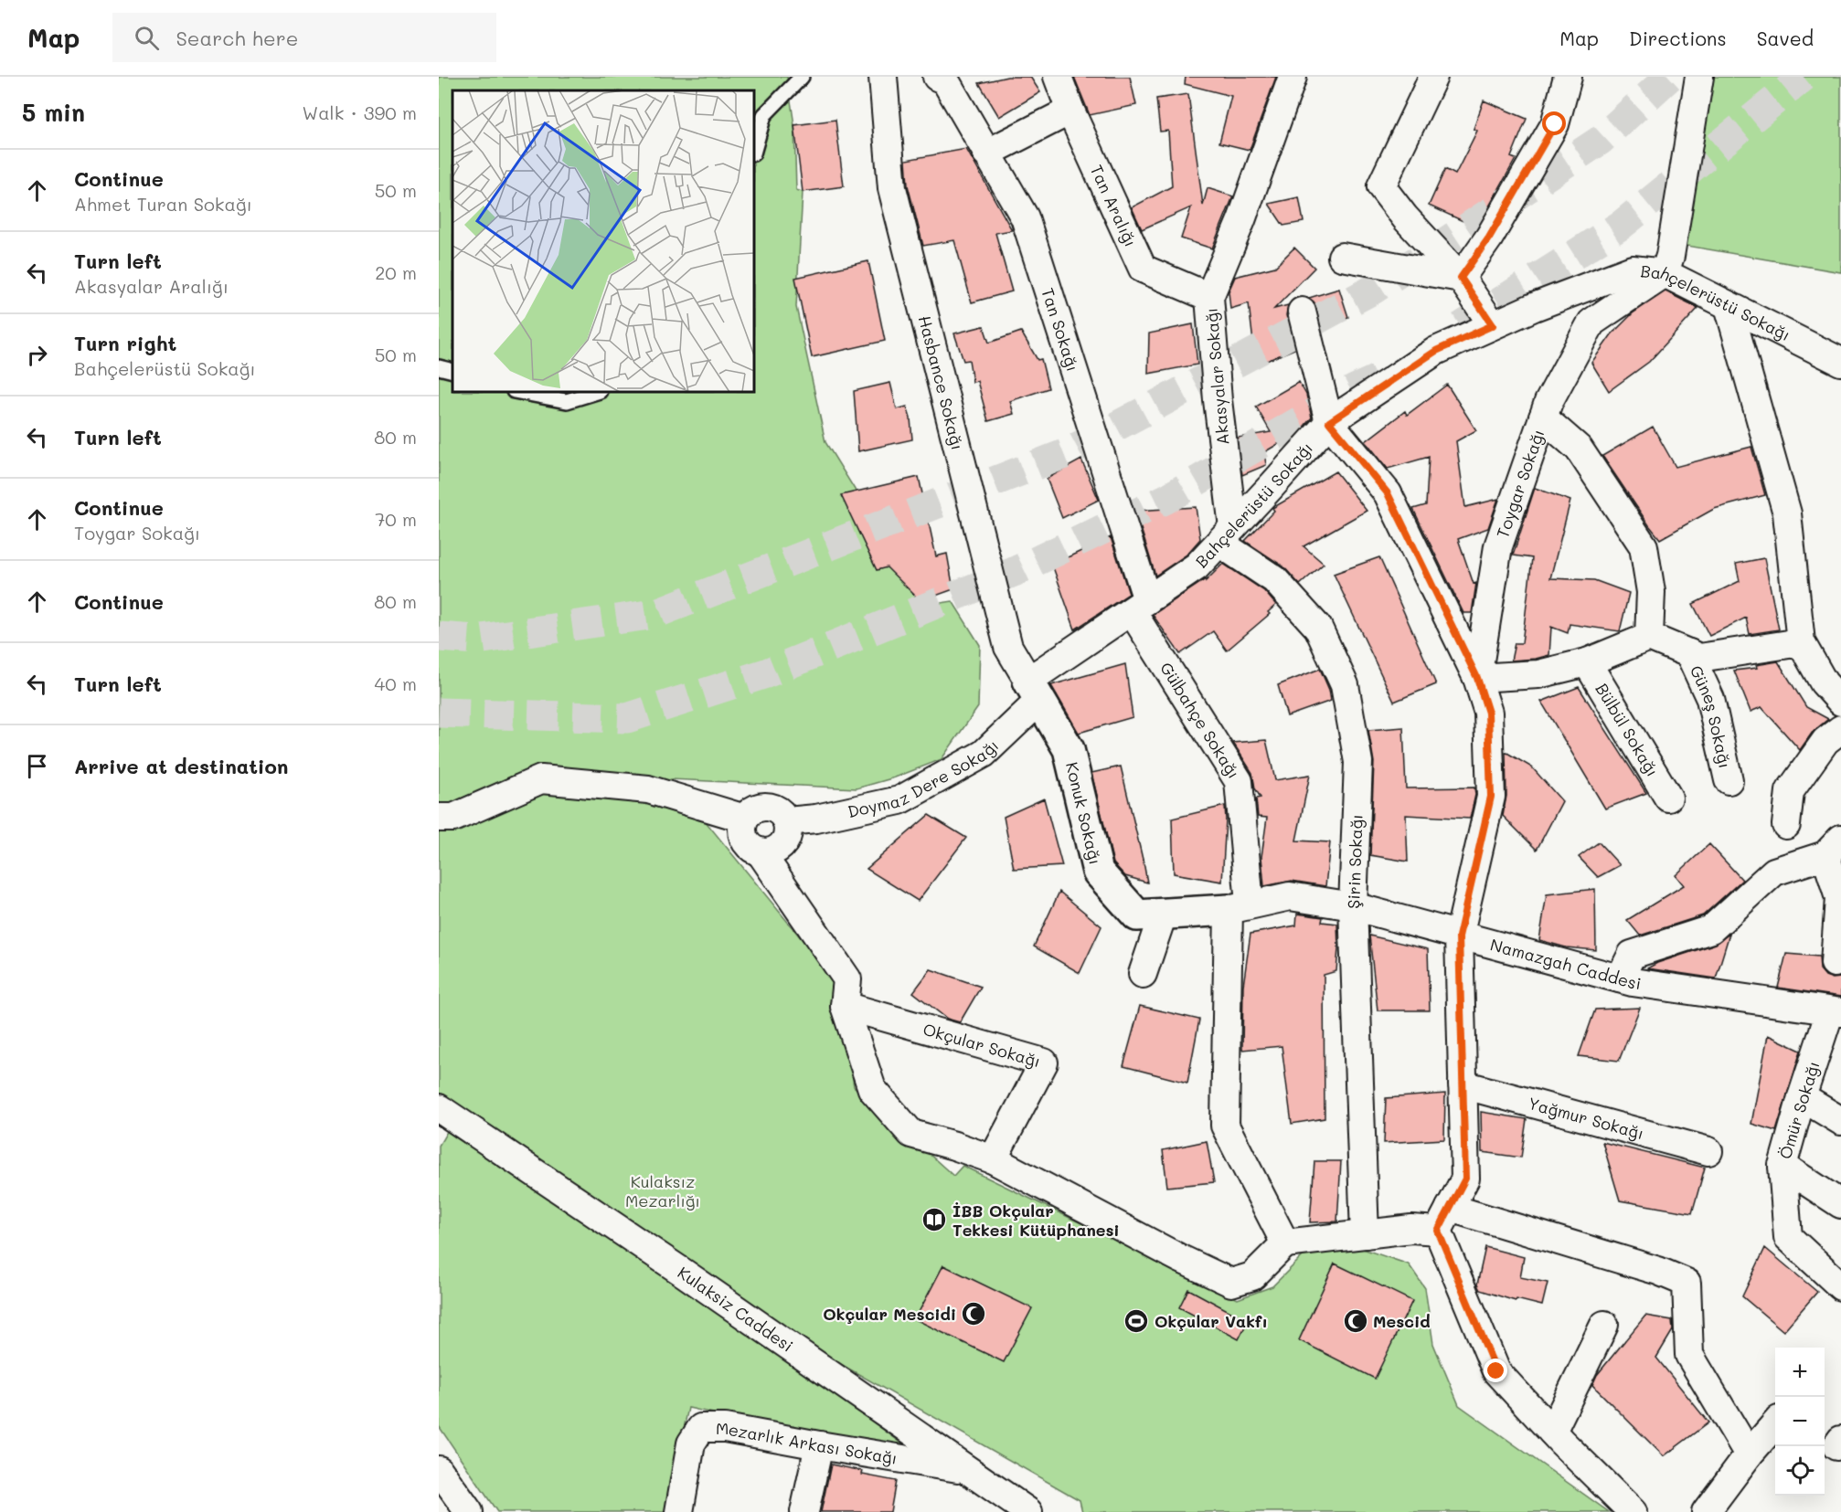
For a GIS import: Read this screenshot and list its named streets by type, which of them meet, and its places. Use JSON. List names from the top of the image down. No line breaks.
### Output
{"streets":{"street":["Tan Aralığı","Bahçelerüstü Sokağı","Tan Sokağı","Akasyalar Sokağı","Hasbance Sokağı","Toygar Sokağı","Güneş Sokağı","Gülbahçe Sokağı","Bülbül Sokağı","Doymaz Dere Sokağı","Konuk Sokağı","Şirin Sokağı","Namazgah Caddesi","Okçular Sokağı","Ömür Sokağı","Yağmur Sokağı","Kulaksiz Caddesi","Mezarlık Arkası Sokağı"]},"crossings":[["Tan Aralığı","Akasyalar Sokağı"],["Bahçelerüstü Sokağı","Tan Sokağı"],["Bahçelerüstü Sokağı","Akasyalar Sokağı"],["Bahçelerüstü Sokağı","Hasbance Sokağı"],["Bahçelerüstü Sokağı","Toygar Sokağı"],["Bahçelerüstü Sokağı","Gülbahçe Sokağı"],["Bahçelerüstü Sokağı","Doymaz Dere Sokağı"],["Bahçelerüstü Sokağı","Konuk Sokağı"],["Bahçelerüstü Sokağı","Şirin Sokağı"],["Tan Sokağı","Gülbahçe Sokağı"],["Akasyalar Sokağı","Şirin Sokağı"],["Hasbance Sokağı","Doymaz Dere Sokağı"],["Hasbance Sokağı","Konuk Sokağı"],["Toygar Sokağı","Namazgah Caddesi"],["Toygar Sokağı","Yağmur Sokağı"],["Gülbahçe Sokağı","Konuk Sokağı"],["Gülbahçe Sokağı","Namazgah Caddesi"],["Doymaz Dere Sokağı","Konuk Sokağı"],["Konuk Sokağı","Namazgah Caddesi"],["Şirin Sokağı","Namazgah Caddesi"],["Namazgah Caddesi","Ömür Sokağı"],["Kulaksiz Caddesi","Mezarlık Arkası Sokağı"]],"parks":["Kulaksız Mezarlığı"],"places":{"library":["İBB Okçular Tekkesi Kütüphanesi"],"mosque":["Okçular Mescidi","Mescid"],"sports":["Okçular Vakfı"]},"page":{"header":"Map","search":"Search here","nav":["Map","Directions","Saved"],"heading":["5 min","Walk · 390 m"],"list":[["Continue","Ahmet Turan Sokağı","50 m"],["Turn left","Akasyalar Aralığı","20 m"],["Turn right","Bahçelerüstü Sokağı","50 m"],["Turn left","80 m"],["Continue","Toygar Sokağı","70 m"],["Continue","80 m"],["Turn left","40 m"],"Arrive at destination"],"map_buttons":["+","−"]}}
